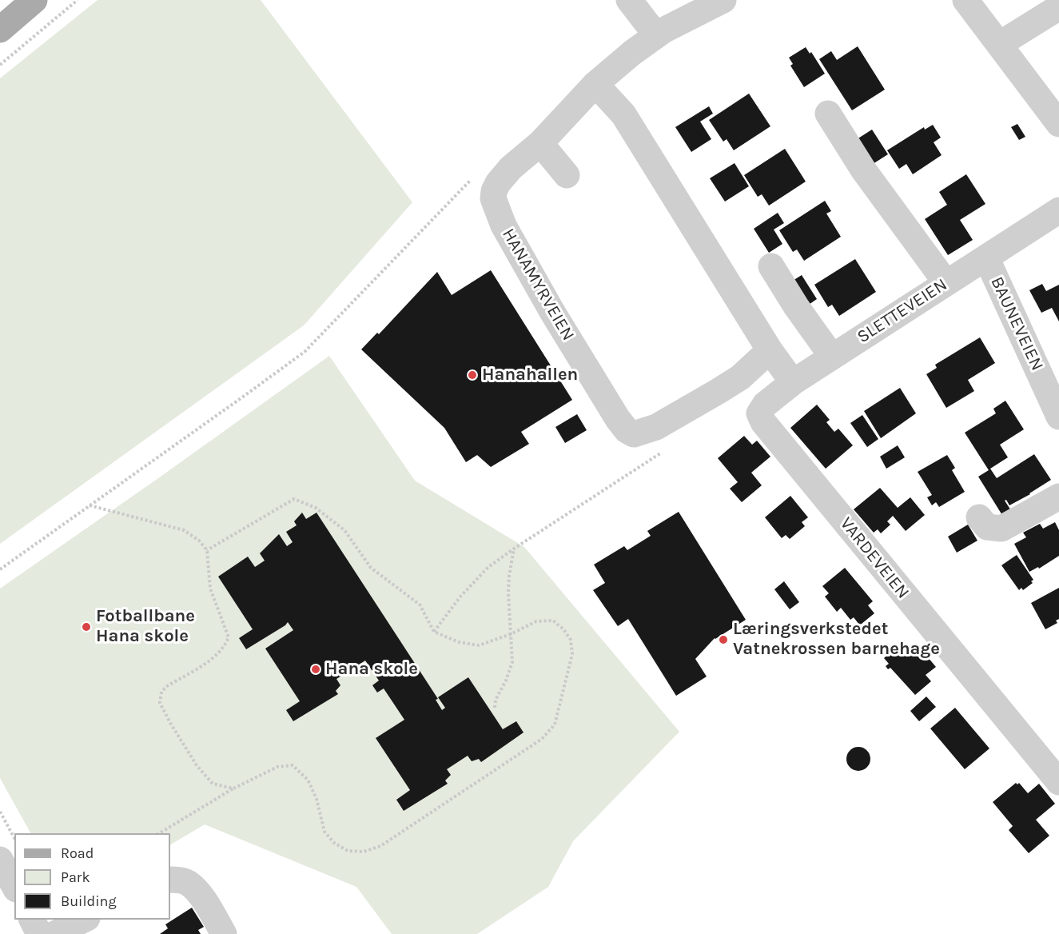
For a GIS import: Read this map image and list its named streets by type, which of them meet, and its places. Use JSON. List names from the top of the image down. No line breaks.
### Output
{"streets":{"street":["HANAMYRVEIEN","SLETTEVEIEN","BAUNEVEIEN","VARDEVEIEN"]},"crossings":[["SLETTEVEIEN","BAUNEVEIEN"],["SLETTEVEIEN","VARDEVEIEN"]],"places":["Hanahallen","Fotballbane Hana skole","Læringsverkstedet Vatnekrossen barnehage","Hana skole"],"legend":["Road","Park","Building"]}
